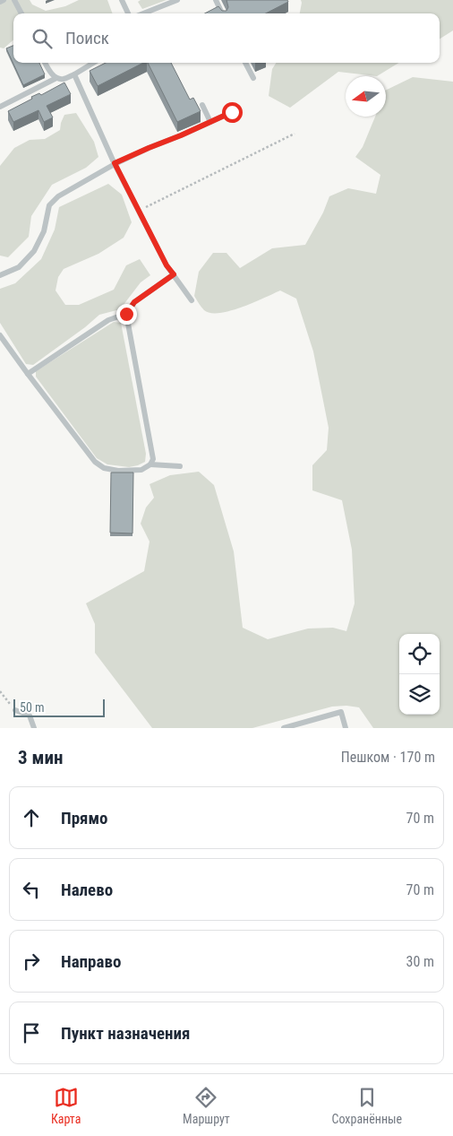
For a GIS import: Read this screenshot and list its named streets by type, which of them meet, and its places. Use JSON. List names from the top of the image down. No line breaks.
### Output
{"scale_bar":"50 m","north":"left","page":{"search":"Поиск","scale":"50 m","heading":["3 мин","Пешком · 170 m"],"list":[["Прямо","70 m"],["Налево","70 m"],["Направо","30 m"],"Пункт назначения"],"nav":["Карта","Маршрут","Сохранённые"]}}
